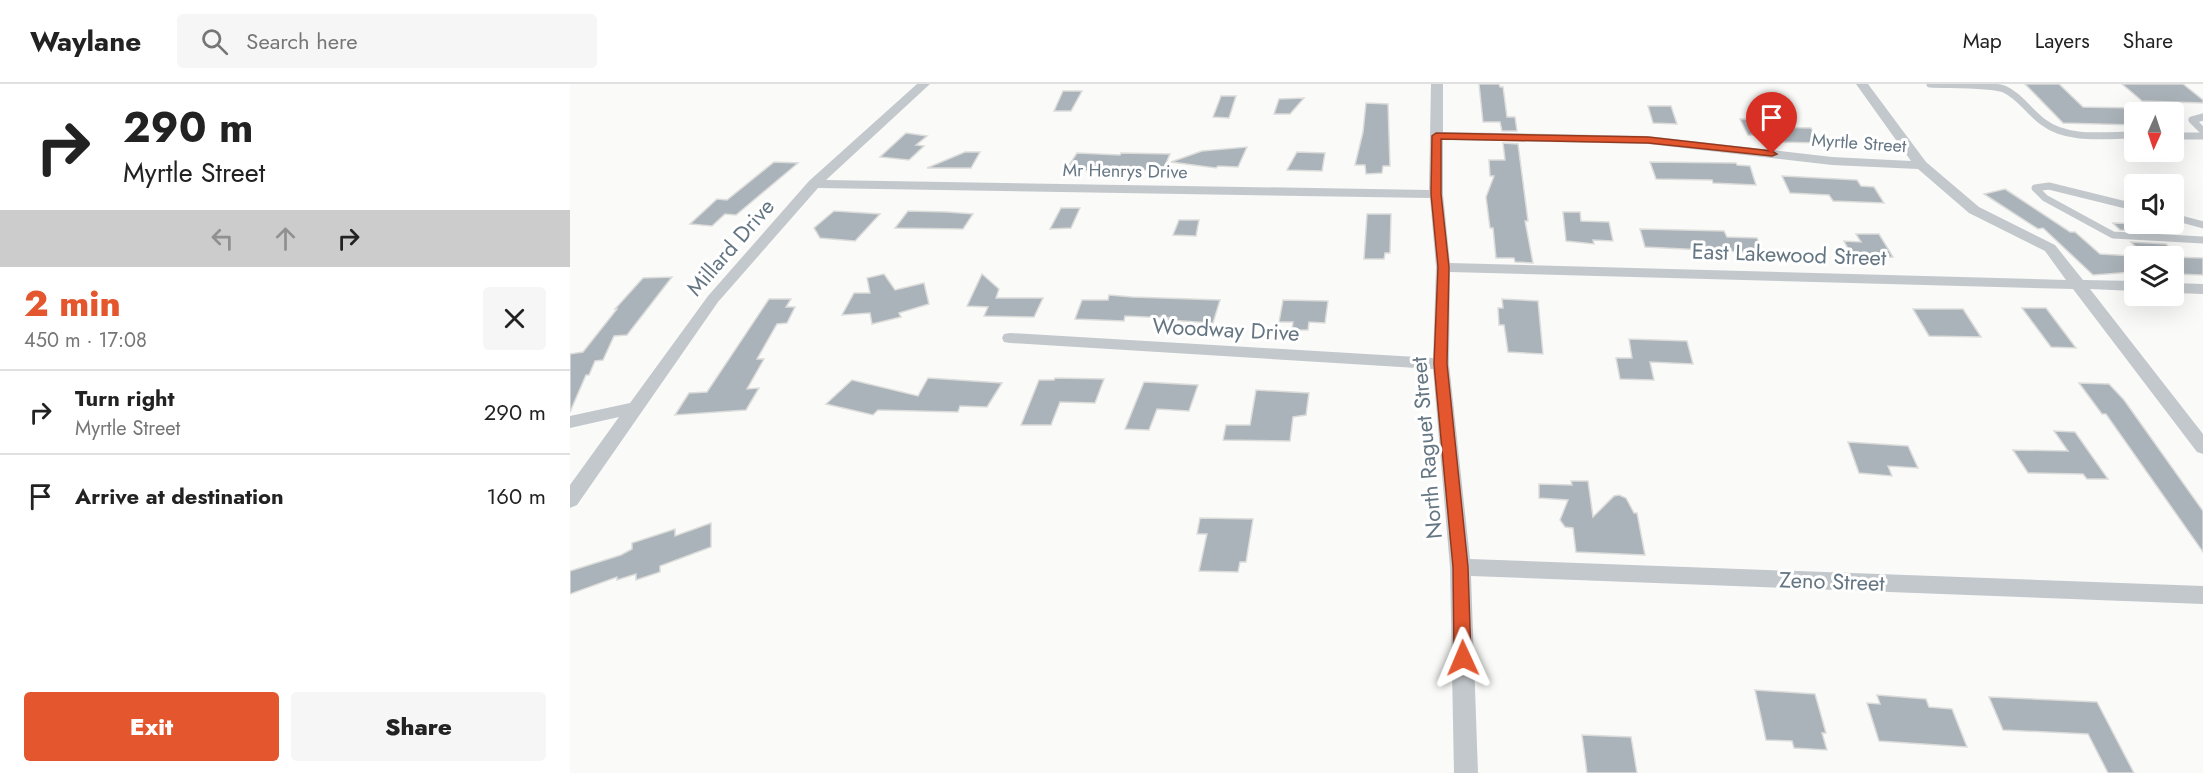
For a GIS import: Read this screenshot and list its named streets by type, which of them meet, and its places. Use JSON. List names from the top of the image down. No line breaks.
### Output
{"streets":{"street":["Myrtle Street","Mr Henrys Drive","Millard Drive","East Lakewood Street","Woodway Drive","North Raguet Street","Zeno Street"]},"crossings":[["Myrtle Street","North Raguet Street"],["Mr Henrys Drive","Millard Drive"],["Mr Henrys Drive","North Raguet Street"],["East Lakewood Street","North Raguet Street"],["Woodway Drive","North Raguet Street"],["North Raguet Street","Zeno Street"]],"north":"bottom","page":{"header":"Waylane","search":"Search here","nav":["Map","Layers","Share"],"turn":["290 m","Myrtle Street"],"heading":["2 min","450 m · 17:08"],"list":[{"name":"Turn right","note":"Myrtle Street","value":"290 m"},{"name":"Arrive at destination","value":"160 m"}],"buttons":["Exit","Share"]}}
